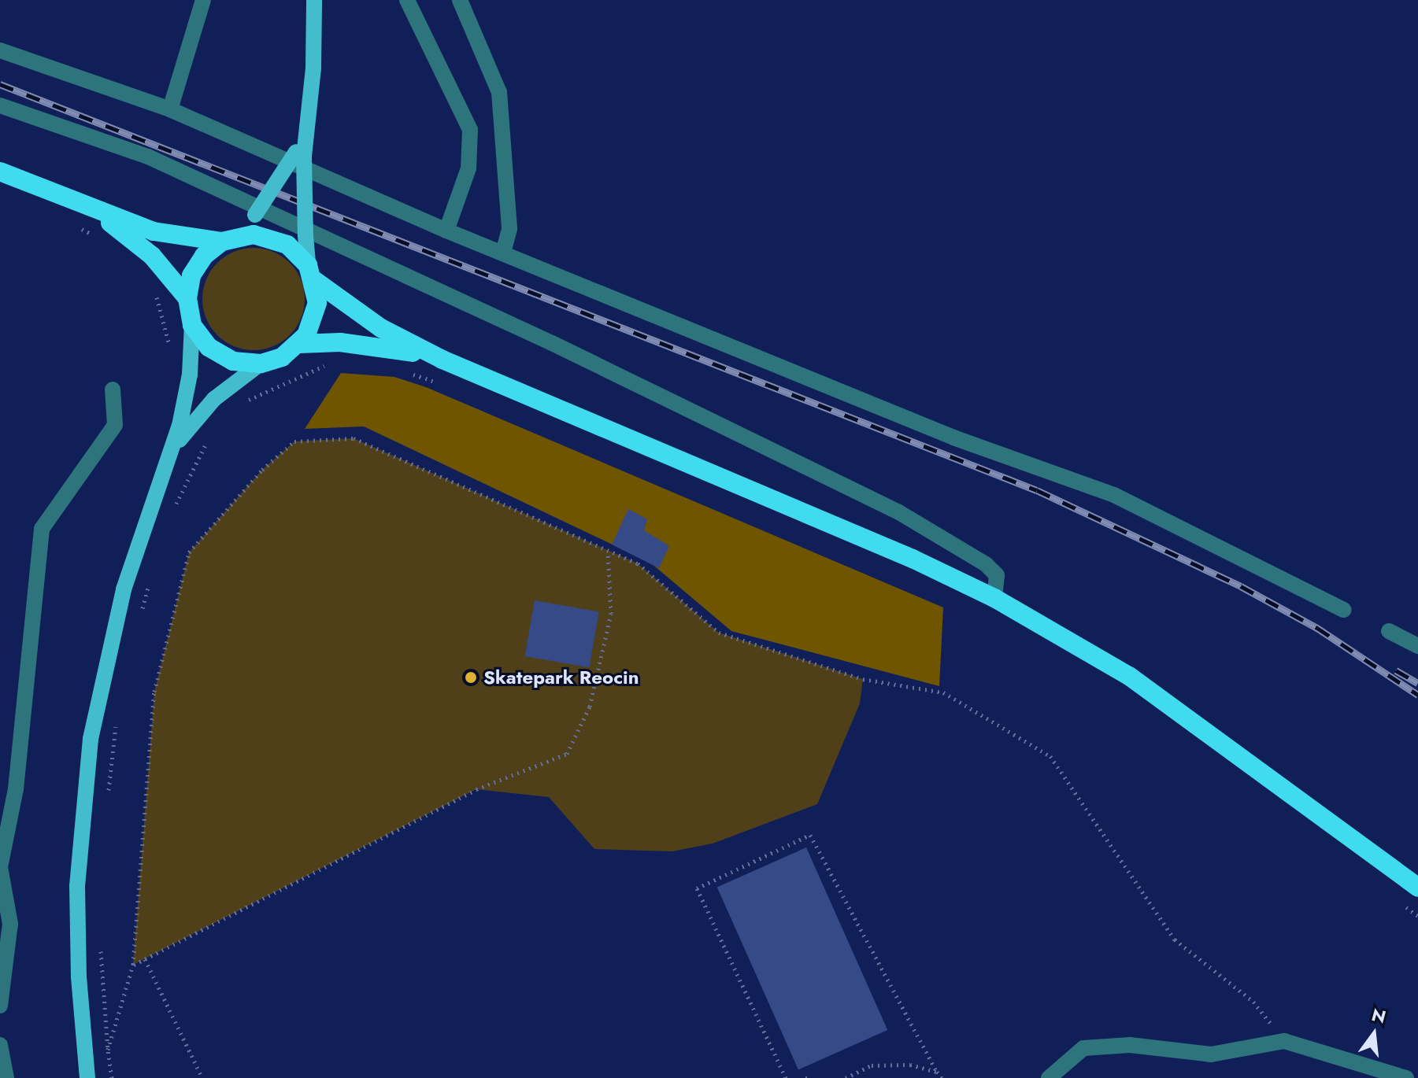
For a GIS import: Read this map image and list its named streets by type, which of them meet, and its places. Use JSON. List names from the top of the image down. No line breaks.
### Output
{"places":["Skatepark Reocin"],"north":"top"}
